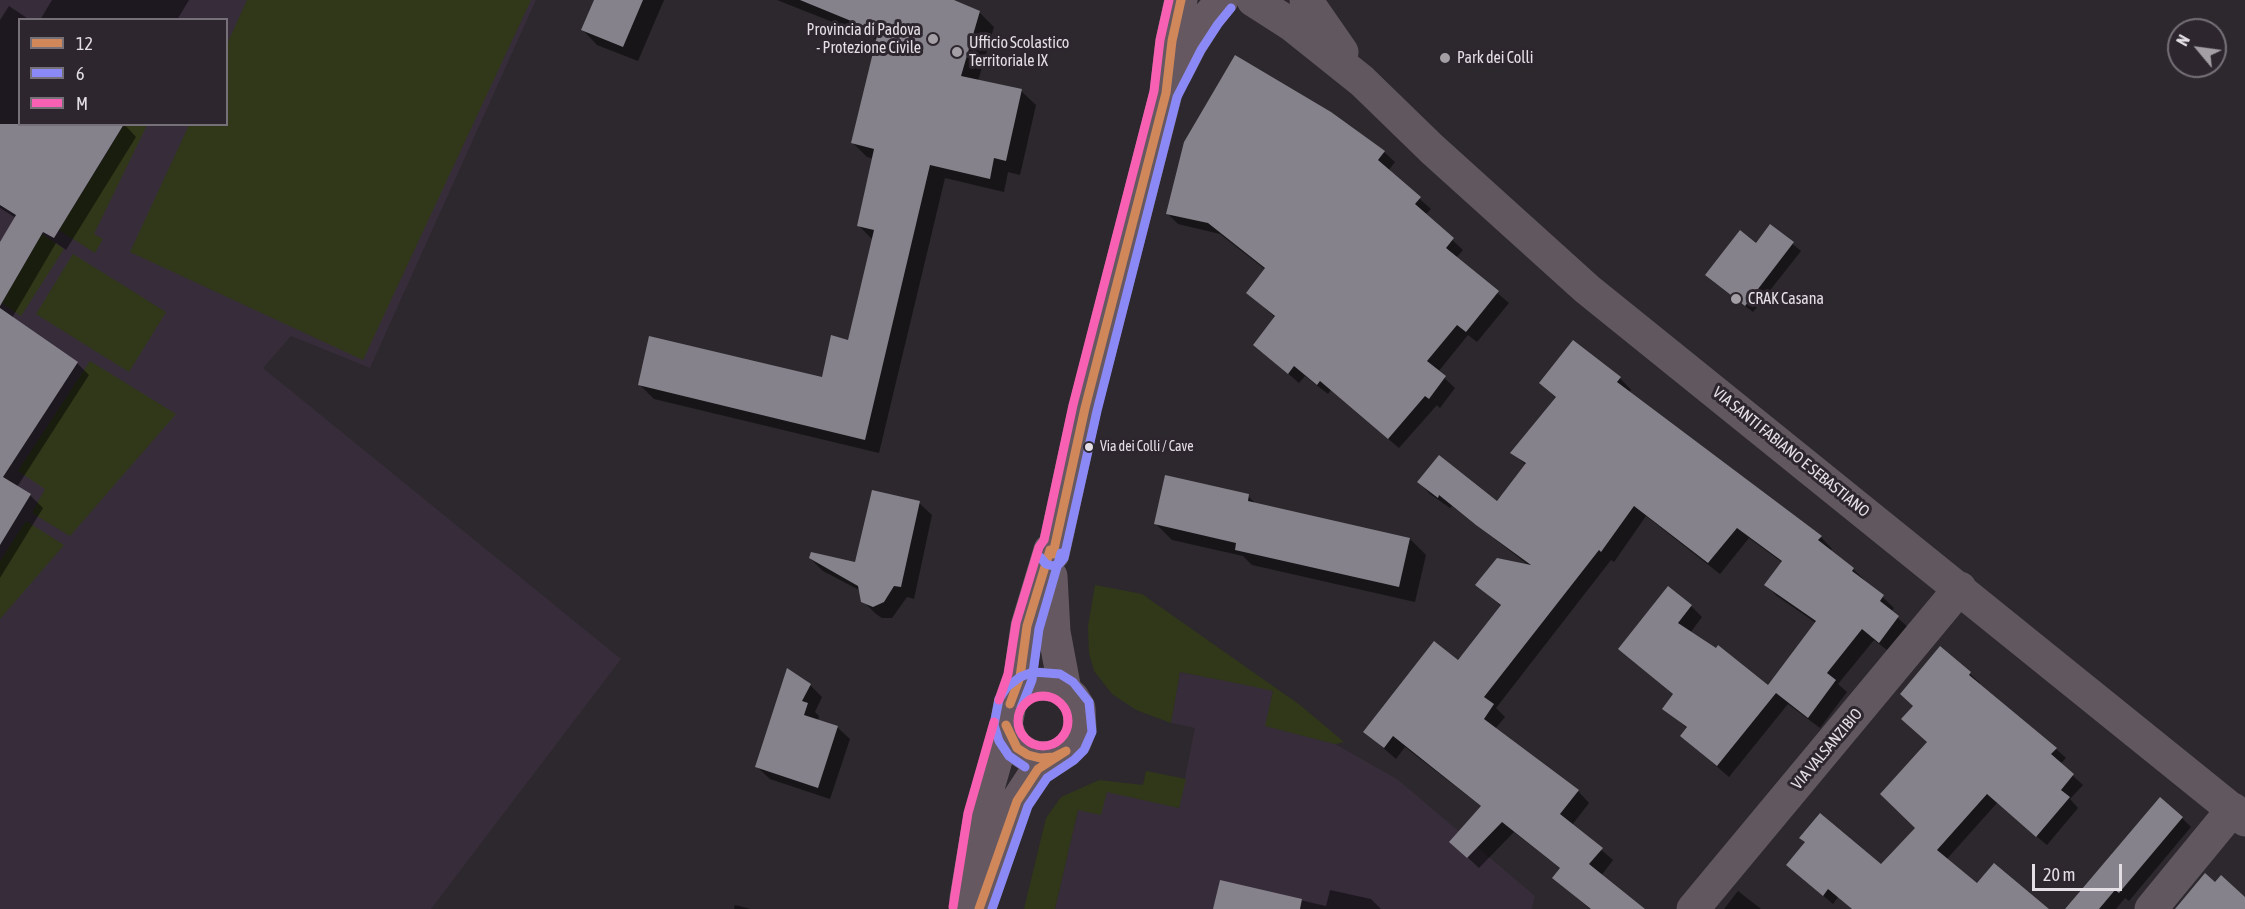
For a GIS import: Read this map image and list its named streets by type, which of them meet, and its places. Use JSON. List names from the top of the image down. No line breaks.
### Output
{"streets":{"street":["VIA SANTI FABIANO E SEBASTIANO","VIA VALSANZIBIO"]},"crossings":[["VIA SANTI FABIANO E SEBASTIANO","VIA VALSANZIBIO"]],"places":["Provincia di Padova - Protezione Civile","Ufficio Scolastico Territoriale IX","Park dei Colli","CRAK Casana","Via dei Colli / Cave"],"lines":["transit line 12","transit line M","transit line 6"],"legend":["12","6","M"],"scale_bar":"20 m","north":"top left"}
